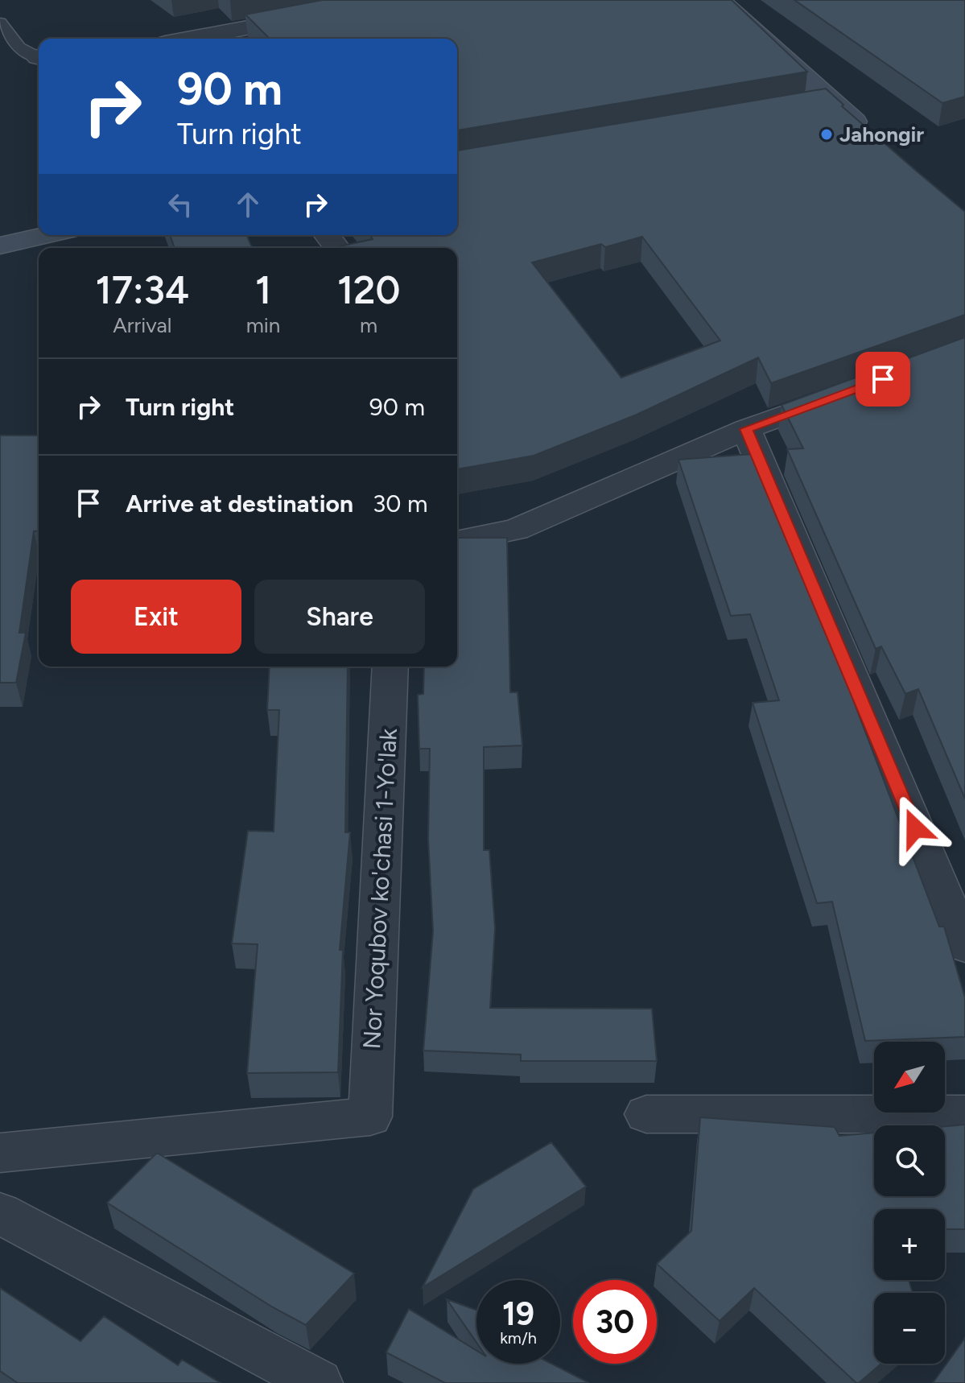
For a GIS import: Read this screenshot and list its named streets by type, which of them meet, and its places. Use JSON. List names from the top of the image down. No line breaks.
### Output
{"streets":{"street":["Nor Yoqubov ko'chasi 1-Yo'lak"]},"places":["Jahongir"],"north":"bottom left","page":{"turn":["90 m","Turn right"],"eta":["17:34","Arrival","1","min","120","m"],"list":[{"name":"Turn right","value":"90 m"},{"name":"Arrive at destination","value":"30 m"}],"buttons":["Exit","Share"],"map_buttons":["+","−"],"speed":"19 km/h","limit":"30"}}
